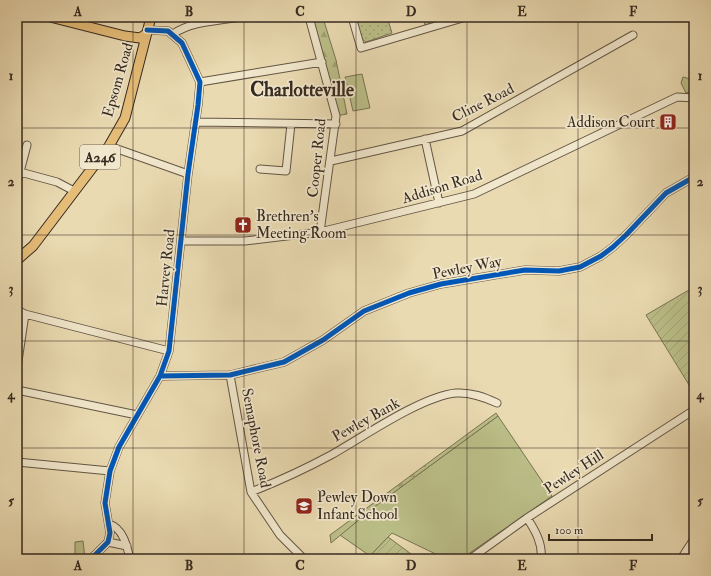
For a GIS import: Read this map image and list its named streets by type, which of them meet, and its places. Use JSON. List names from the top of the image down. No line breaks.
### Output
{"streets":{"main road":["Epsom Road","A246"],"street":["Cline Road","Cooper Road","Addison Road","Harvey Road","Pewley Way","Pewley Bank","Semaphore Road","Pewley Hill"]},"crossings":[["Cline Road","Cooper Road"],["Cooper Road","Addison Road"],["Addison Road","Harvey Road"],["Harvey Road","Pewley Way"],["Pewley Way","Semaphore Road"],["Pewley Bank","Semaphore Road"]],"districts":["Charlotteville"],"places":{"building":["Addison Court"],"church":["Brethren's Meeting Room"],"school or university":["Pewley Down Infant School"]},"scale_bar":"100 m","grid":{"columns":["A","B","C","D","E","F"],"rows":["1","2","3","4","5"]}}
